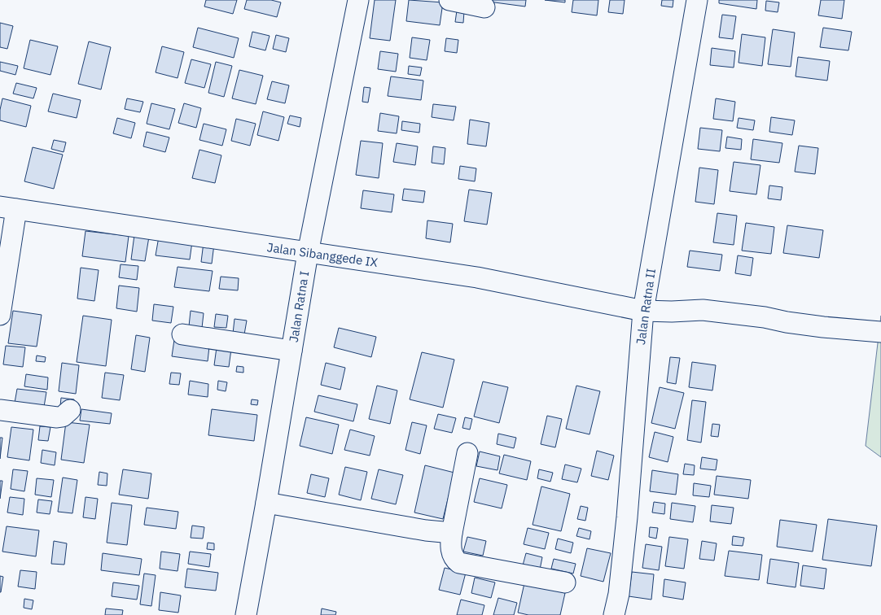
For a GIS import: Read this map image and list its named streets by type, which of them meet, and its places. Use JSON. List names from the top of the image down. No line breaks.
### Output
{"streets":{"street":["Jalan Sibanggede IX","Jalan Ratna I","Jalan Ratna II"]},"crossings":[["Jalan Sibanggede IX","Jalan Ratna I"],["Jalan Sibanggede IX","Jalan Ratna II"]]}
